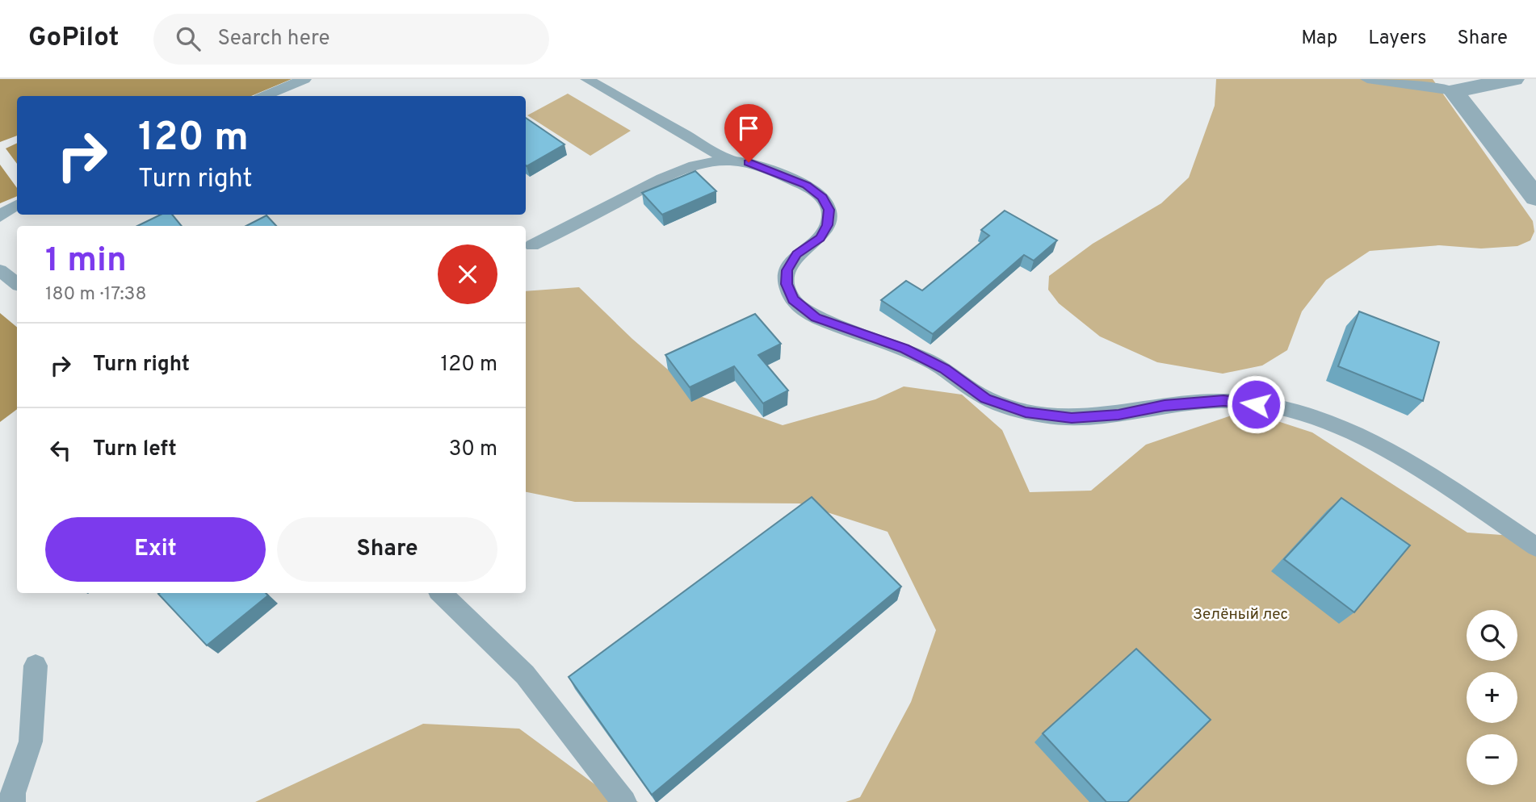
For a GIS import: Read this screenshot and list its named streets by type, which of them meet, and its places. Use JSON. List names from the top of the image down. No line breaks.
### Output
{"parks":["Зелёный лес"],"page":{"header":"GoPilot","search":"Search here","nav":["Map","Layers","Share"],"turn":["120 m","Turn right"],"heading":["1 min","180 m · 17:38"],"list":[{"name":"Turn right","value":"120 m"},{"name":"Turn left","value":"30 m"}],"buttons":["Exit","Share"],"map_buttons":["+","−"]}}
